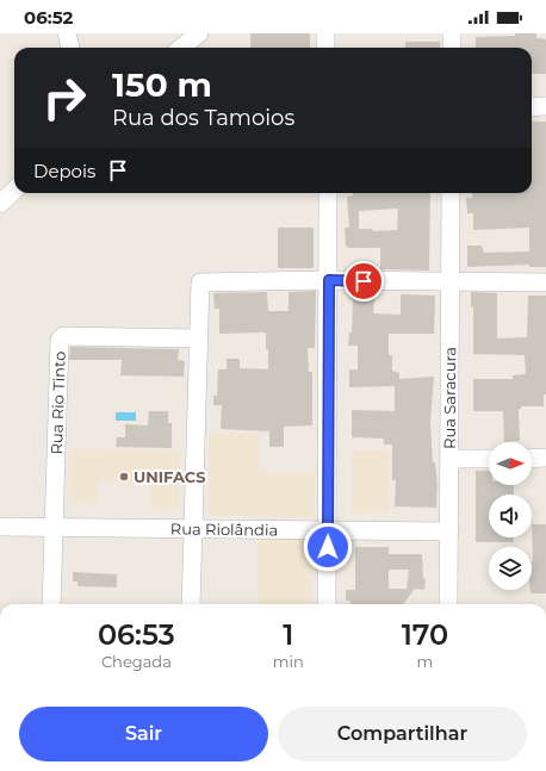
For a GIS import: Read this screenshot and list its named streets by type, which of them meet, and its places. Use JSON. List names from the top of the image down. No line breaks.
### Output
{"streets":{"street":["Rua Saracura","Rua Rio Tinto","Rua Riolândia"]},"crossings":[["Rua Saracura","Rua Riolândia"],["Rua Rio Tinto","Rua Riolândia"]],"places":["UNIFACS"],"north":"right","page":{"status":"06:52","turn":["150 m","Rua dos Tamoios"],"then":"Depois","eta":["06:53","Chegada","1","min","170","m"],"buttons":["Sair","Compartilhar"]}}
